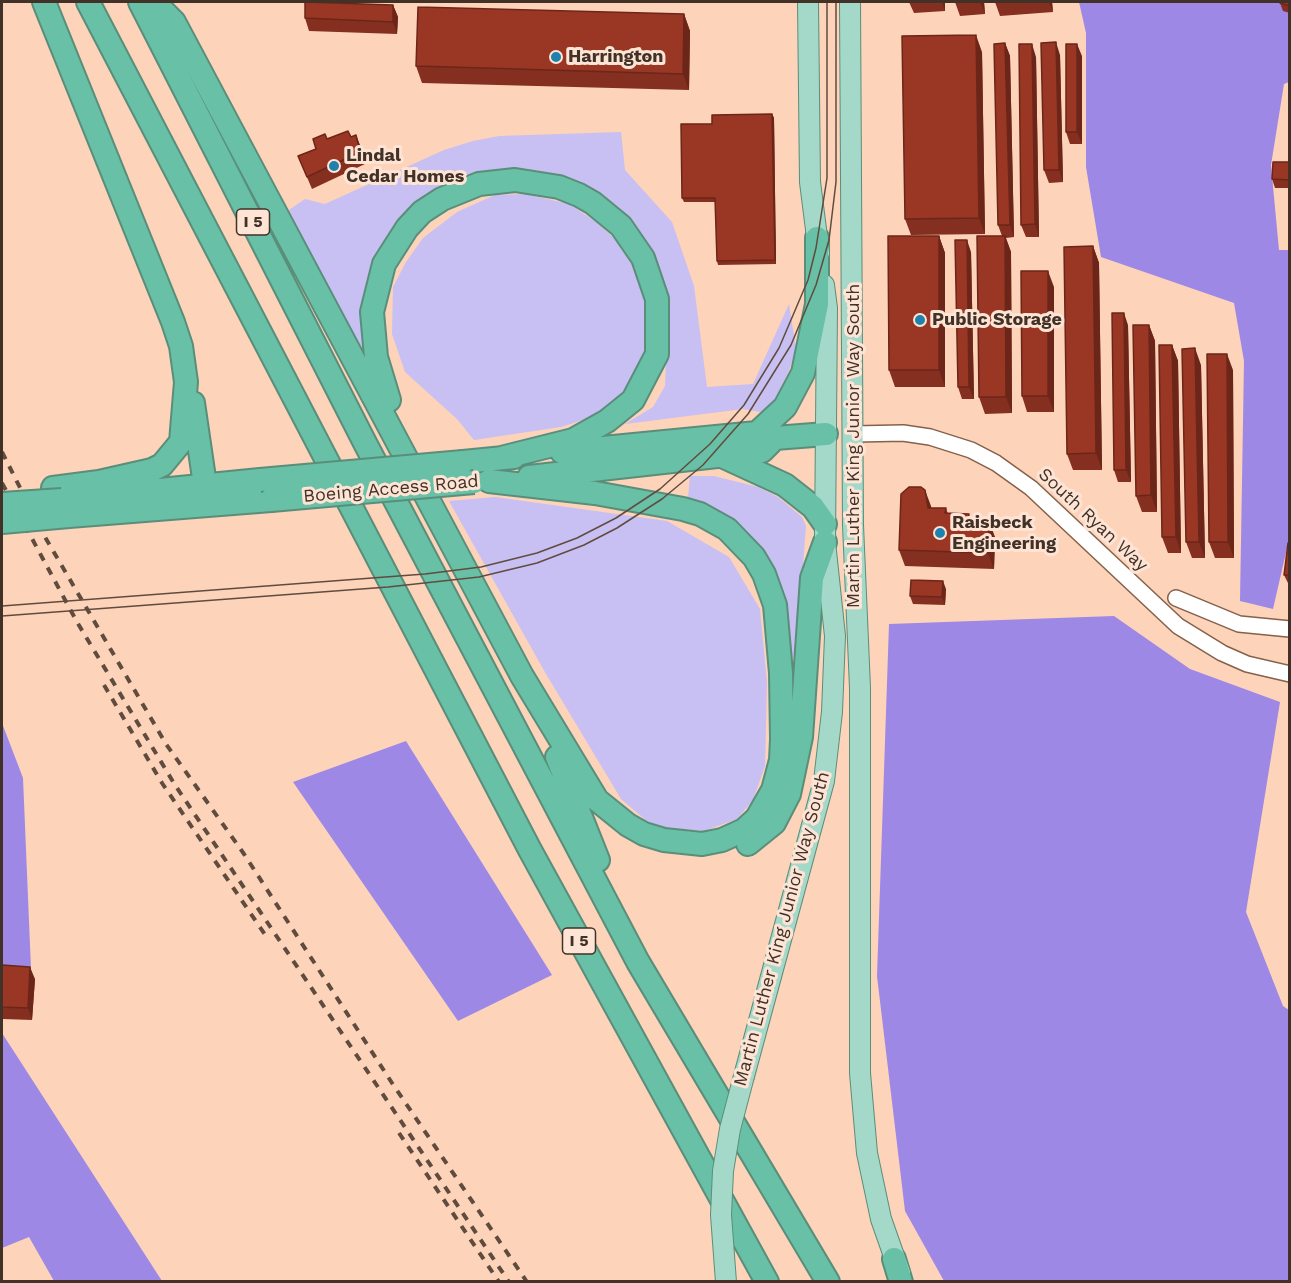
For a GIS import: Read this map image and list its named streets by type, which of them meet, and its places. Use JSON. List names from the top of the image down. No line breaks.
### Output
{"streets":{"highway":["I 5","Boeing Access Road"],"main road":["Martin Luther King Junior Way South"],"street":["South Ryan Way"]},"crossings":[["Martin Luther King Junior Way South","Boeing Access Road"],["Martin Luther King Junior Way South","South Ryan Way"],["Boeing Access Road","South Ryan Way"]],"places":["Harrington","Lindal Cedar Homes","Public Storage","Raisbeck Engineering"]}
